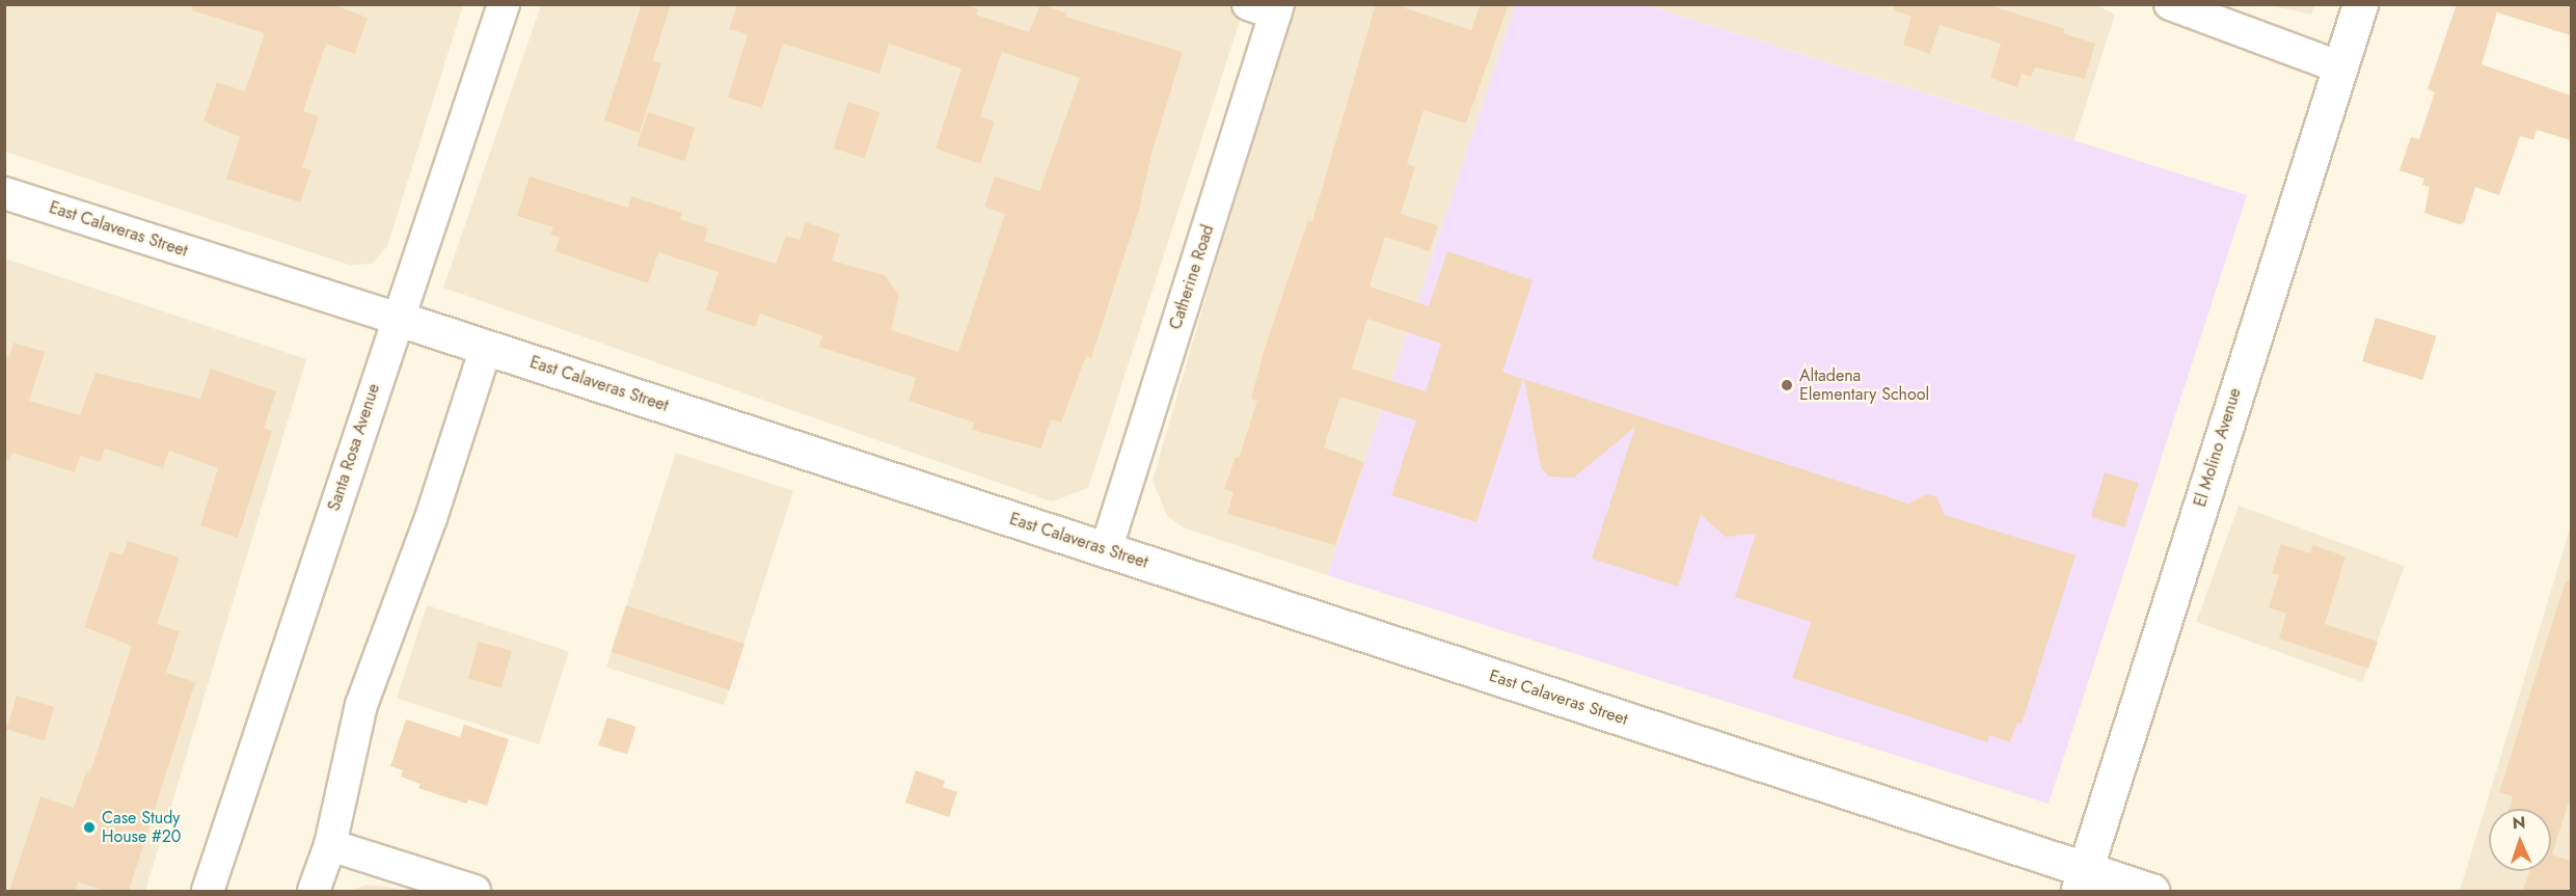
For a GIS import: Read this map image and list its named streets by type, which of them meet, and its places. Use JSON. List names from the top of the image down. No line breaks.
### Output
{"streets":{"street":["East Calaveras Street","Catherine Road","Santa Rosa Avenue","El Molino Avenue"]},"crossings":[["East Calaveras Street","Catherine Road"],["East Calaveras Street","Santa Rosa Avenue"],["East Calaveras Street","El Molino Avenue"]],"places":["Altadena Elementary School","Case Study House #20"],"north":"top"}
